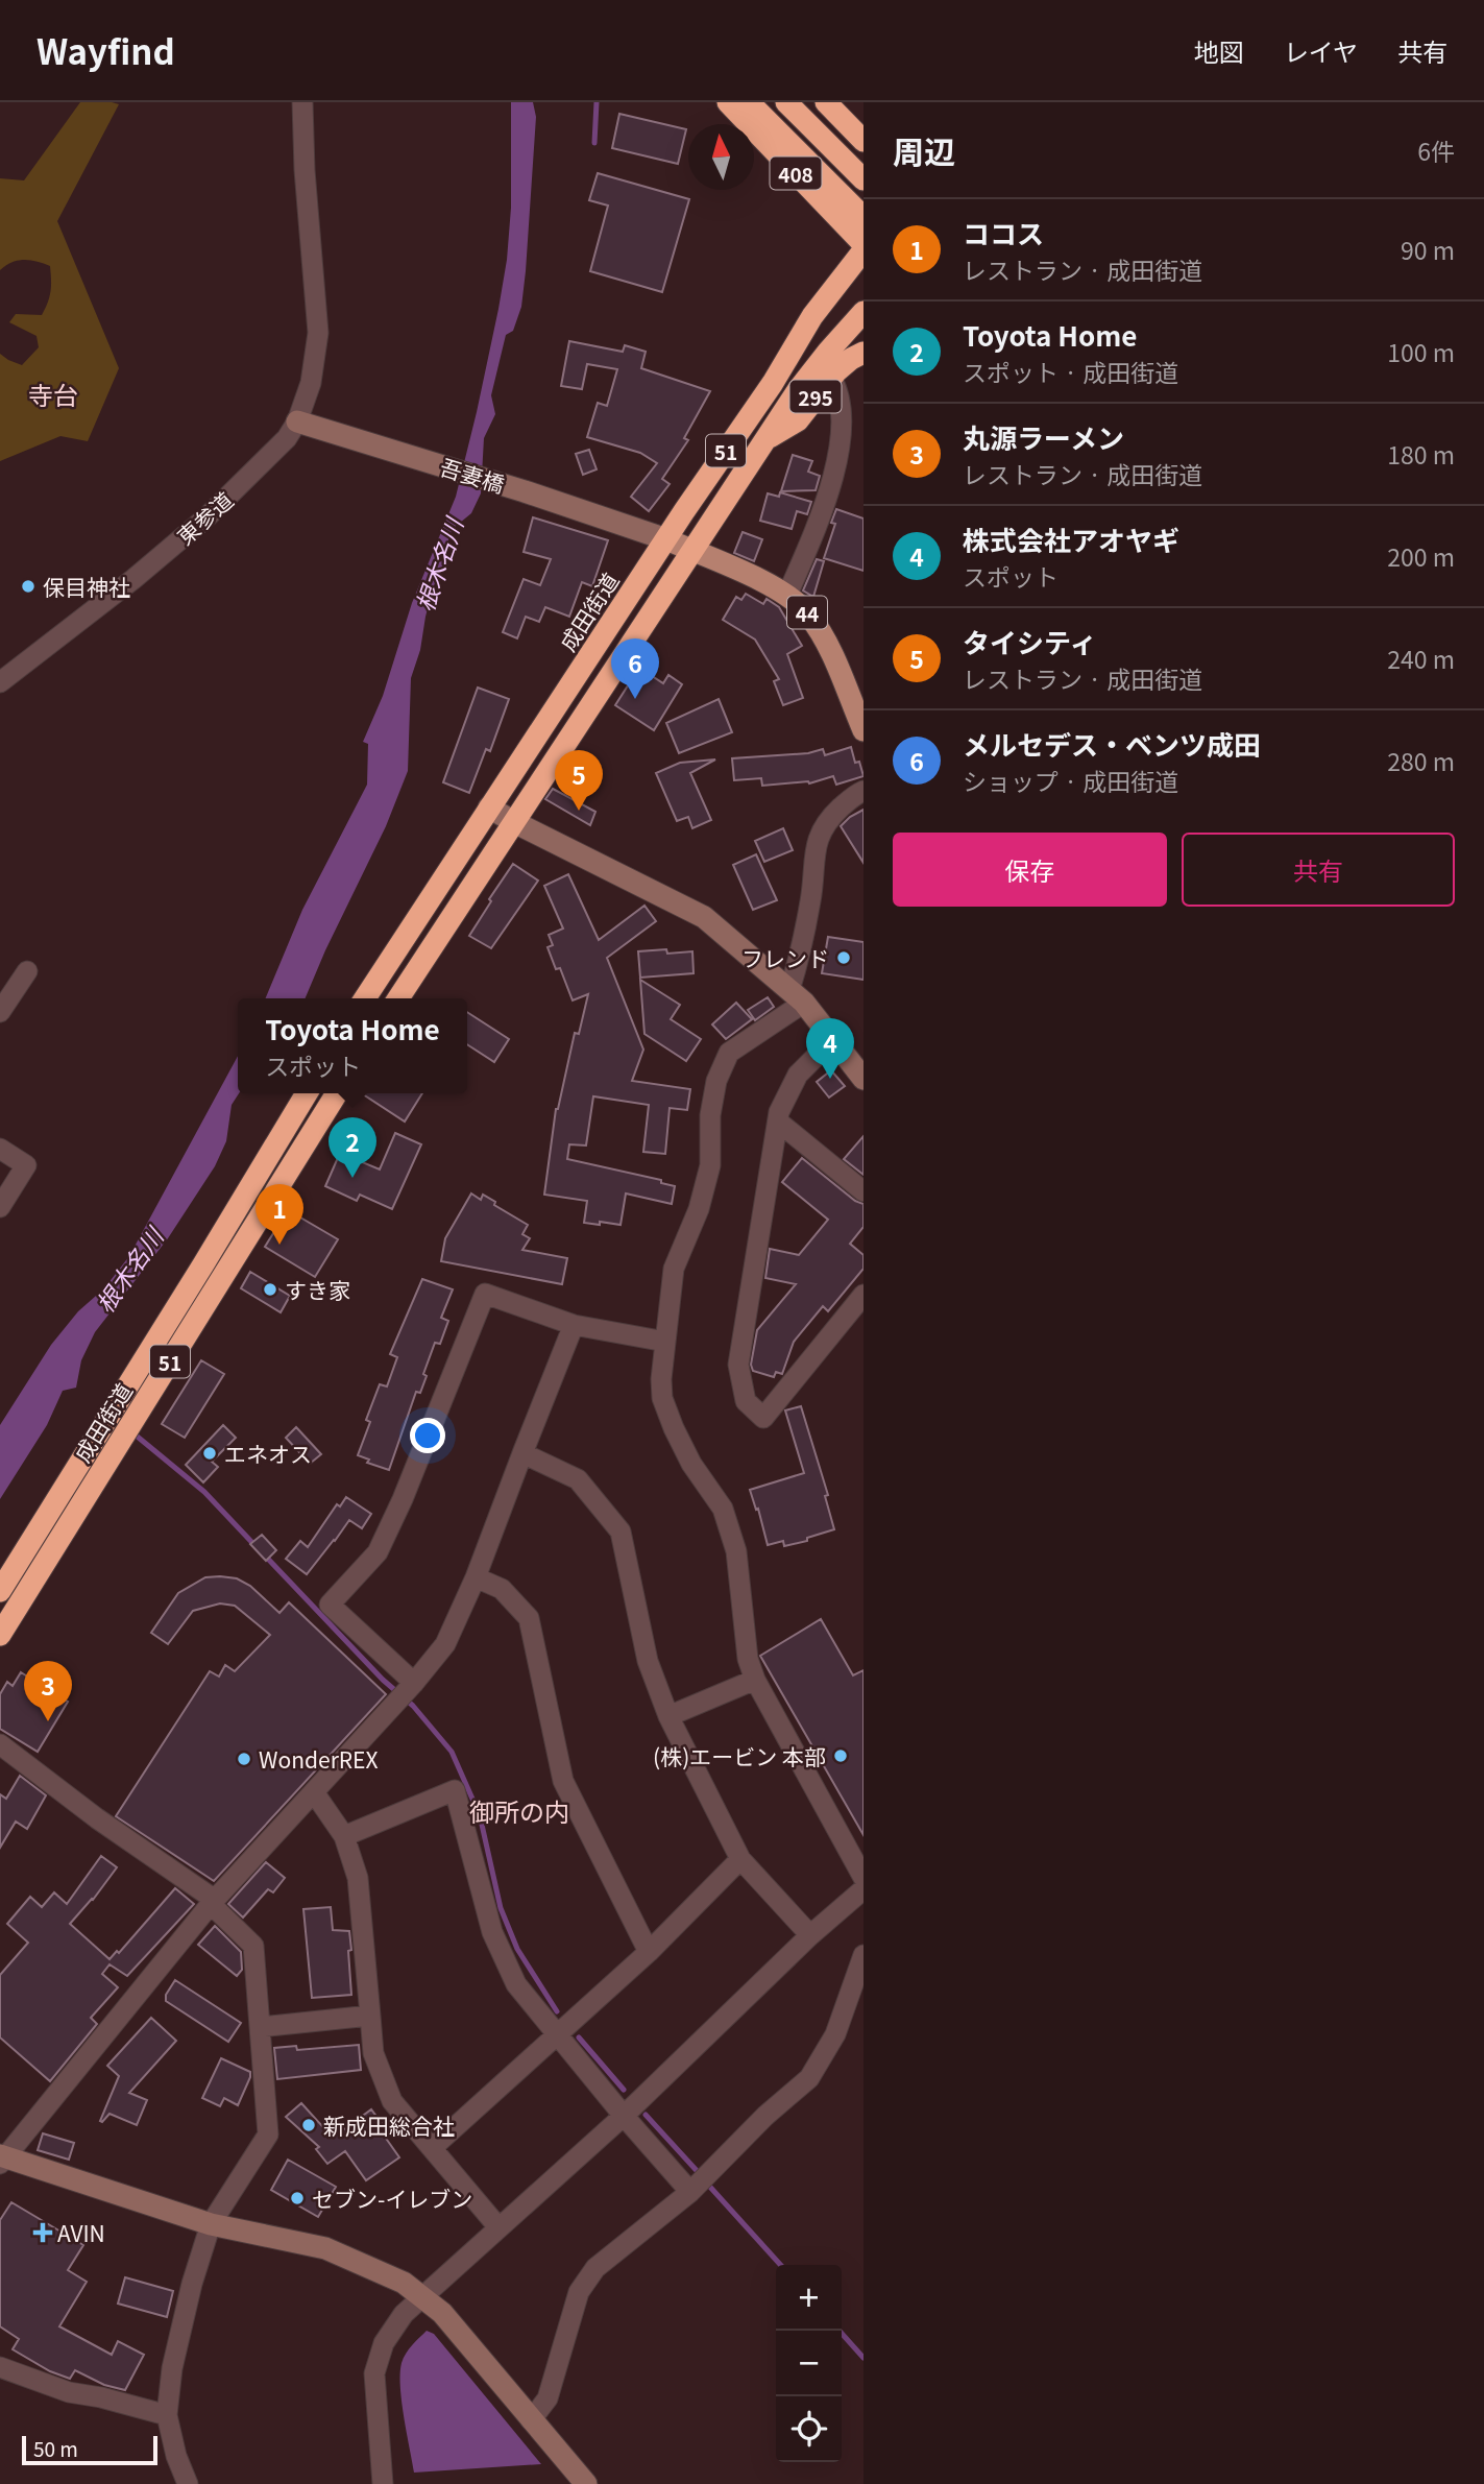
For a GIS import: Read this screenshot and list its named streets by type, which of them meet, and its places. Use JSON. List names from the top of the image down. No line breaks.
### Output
{"streets":{"highway":["408","295","51","成田街道"],"main road":["44"],"street":["吾妻橋","東参道"]},"crossings":[["295","51"],["51","44"],["吾妻橋","東参道"],["吾妻橋","成田街道"],["吾妻橋","44"],["成田街道","44"]],"districts":["寺台","御所の内"],"water":["根木名川"],"places":{"other":["保目神社","フレンド","すき家","エネオス","(株)エービン 本部","WonderREX","新成田総合社","セブン-イレブン"],"health":["AVIN"]},"scale_bar":"50 m","north":"top","page":{"header":"Wayfind","nav":["地図","レイヤ","共有"],"heading":["周辺","6件"],"list":[{"mark":"1","name":"ココス","note":"レストラン · 成田街道","value":"90 m"},{"mark":"2","name":"Toyota Home","note":"スポット · 成田街道","value":"100 m"},{"mark":"3","name":"丸源ラーメン","note":"レストラン · 成田街道","value":"180 m"},{"mark":"4","name":"株式会社アオヤギ","note":"スポット","value":"200 m"},{"mark":"5","name":"タイシティ","note":"レストラン · 成田街道","value":"240 m"},{"mark":"6","name":"メルセデス・ベンツ成田","note":"ショップ · 成田街道","value":"280 m"}],"pins":["6","5","4","2","1","3"],"buttons":["保存","共有"],"popup":["Toyota Home","スポット"],"map_buttons":["+","−"],"scale":"50 m"}}
